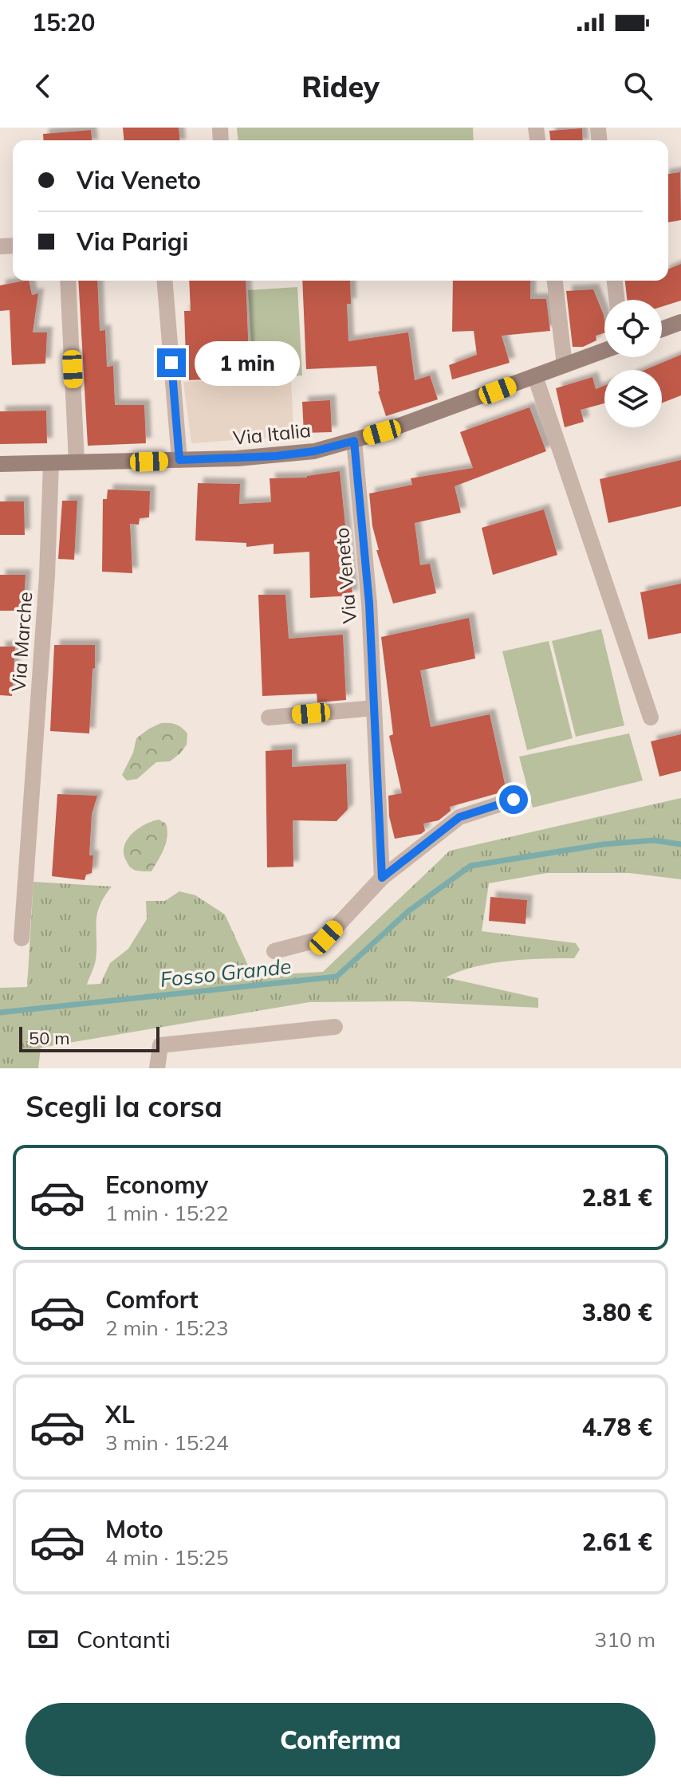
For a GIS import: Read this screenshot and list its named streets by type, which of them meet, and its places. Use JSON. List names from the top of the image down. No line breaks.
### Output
{"streets":{"main road":["Via Italia"],"street":["Via Veneto","Via Marche"]},"crossings":[["Via Italia","Via Veneto"],["Via Italia","Via Marche"]],"water":["Fosso Grande"],"scale_bar":"50 m","page":{"status":"15:20","header":"Ridey","banner":["Via Veneto","Via Parigi"],"bubble":"1 min","scale":"50 m","heading":"Scegli la corsa","list":[{"name":"Economy","note":"1 min · 15:22","value":"2.81 €"},{"name":"Comfort","note":"2 min · 15:23","value":"3.80 €"},{"name":"XL","note":"3 min · 15:24","value":"4.78 €"},{"name":"Moto","note":"4 min · 15:25","value":"2.61 €"}],"pay":["Contanti","310 m"],"buttons":"Conferma"}}
